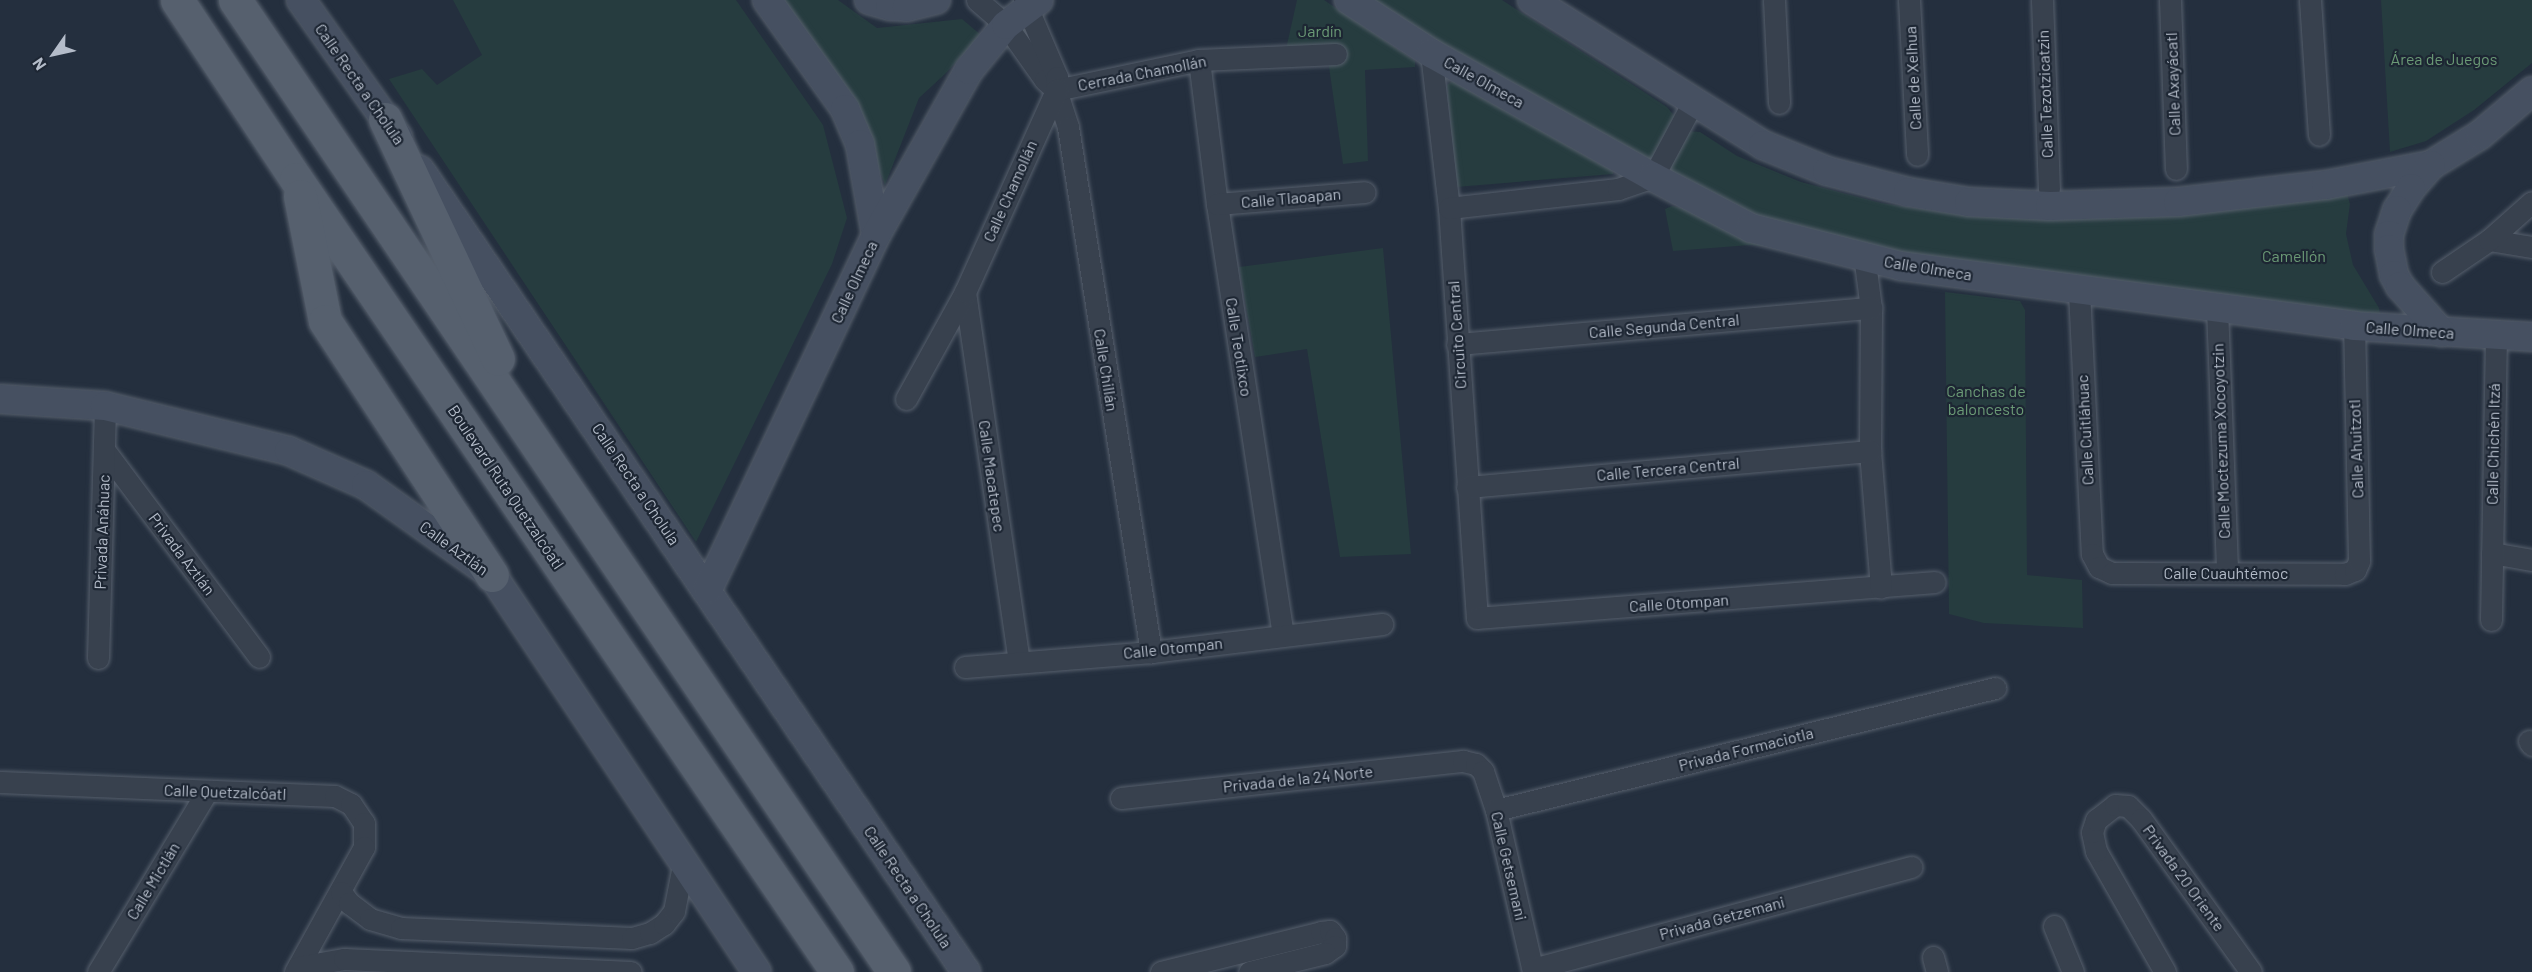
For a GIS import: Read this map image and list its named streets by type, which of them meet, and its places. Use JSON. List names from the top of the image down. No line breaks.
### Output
{"streets":{"main road":["Boulevard Ruta Quetzalcóatl"],"street":["Cerrada Chamollán","Calle de Xelhua","Calle Olmeca","Calle Recta a Cholula","Calle Axayácatl","Calle Tezotzicatzin","Calle Chamollán","Calle Tlaoapan","Calle Segunda Central","Circuito Central","Calle Teotlixco","Calle Chillán","Calle Cuitláhuac","Calle Moctezuma Xocoyotzin","Calle Chichén Itzá","Calle Ahuitzotl","Calle Tercera Central","Calle Macatepec","Privada Anáhuac","Calle Aztlán","Privada Aztlán","Calle Cuauhtémoc","Calle Otompan","Privada Formaciotla","Privada de la 24 Norte","Calle Quetzalcóatl","Calle Getsemani","Privada 20 Oriente","Calle Mictlán","Privada Getzemani"]},"crossings":[["Cerrada Chamollán","Calle Chamollán"],["Cerrada Chamollán","Calle Teotlixco"],["Cerrada Chamollán","Calle Chillán"],["Calle Olmeca","Calle Recta a Cholula"],["Calle Olmeca","Circuito Central"],["Calle Olmeca","Calle Chillán"],["Calle Olmeca","Calle Cuitláhuac"],["Calle Olmeca","Calle Moctezuma Xocoyotzin"],["Calle Olmeca","Calle Chichén Itzá"],["Calle Olmeca","Calle Ahuitzotl"],["Calle Chamollán","Calle Chillán"],["Calle Chamollán","Calle Macatepec"],["Calle Tlaoapan","Calle Teotlixco"],["Calle Segunda Central","Circuito Central"],["Circuito Central","Calle Tercera Central"],["Circuito Central","Calle Otompan"],["Calle Teotlixco","Calle Otompan"],["Calle Chillán","Calle Otompan"],["Calle Cuitláhuac","Calle Cuauhtémoc"],["Calle Moctezuma Xocoyotzin","Calle Cuauhtémoc"],["Calle Ahuitzotl","Calle Cuauhtémoc"],["Calle Macatepec","Calle Otompan"],["Privada Anáhuac","Calle Aztlán"],["Privada Anáhuac","Privada Aztlán"],["Privada Formaciotla","Calle Getsemani"],["Privada de la 24 Norte","Calle Getsemani"],["Calle Quetzalcóatl","Calle Mictlán"],["Calle Getsemani","Privada Getzemani"]],"parks":["Jardín","Área de Juegos","Camellón","Canchas de baloncesto"],"north":"bottom left"}
